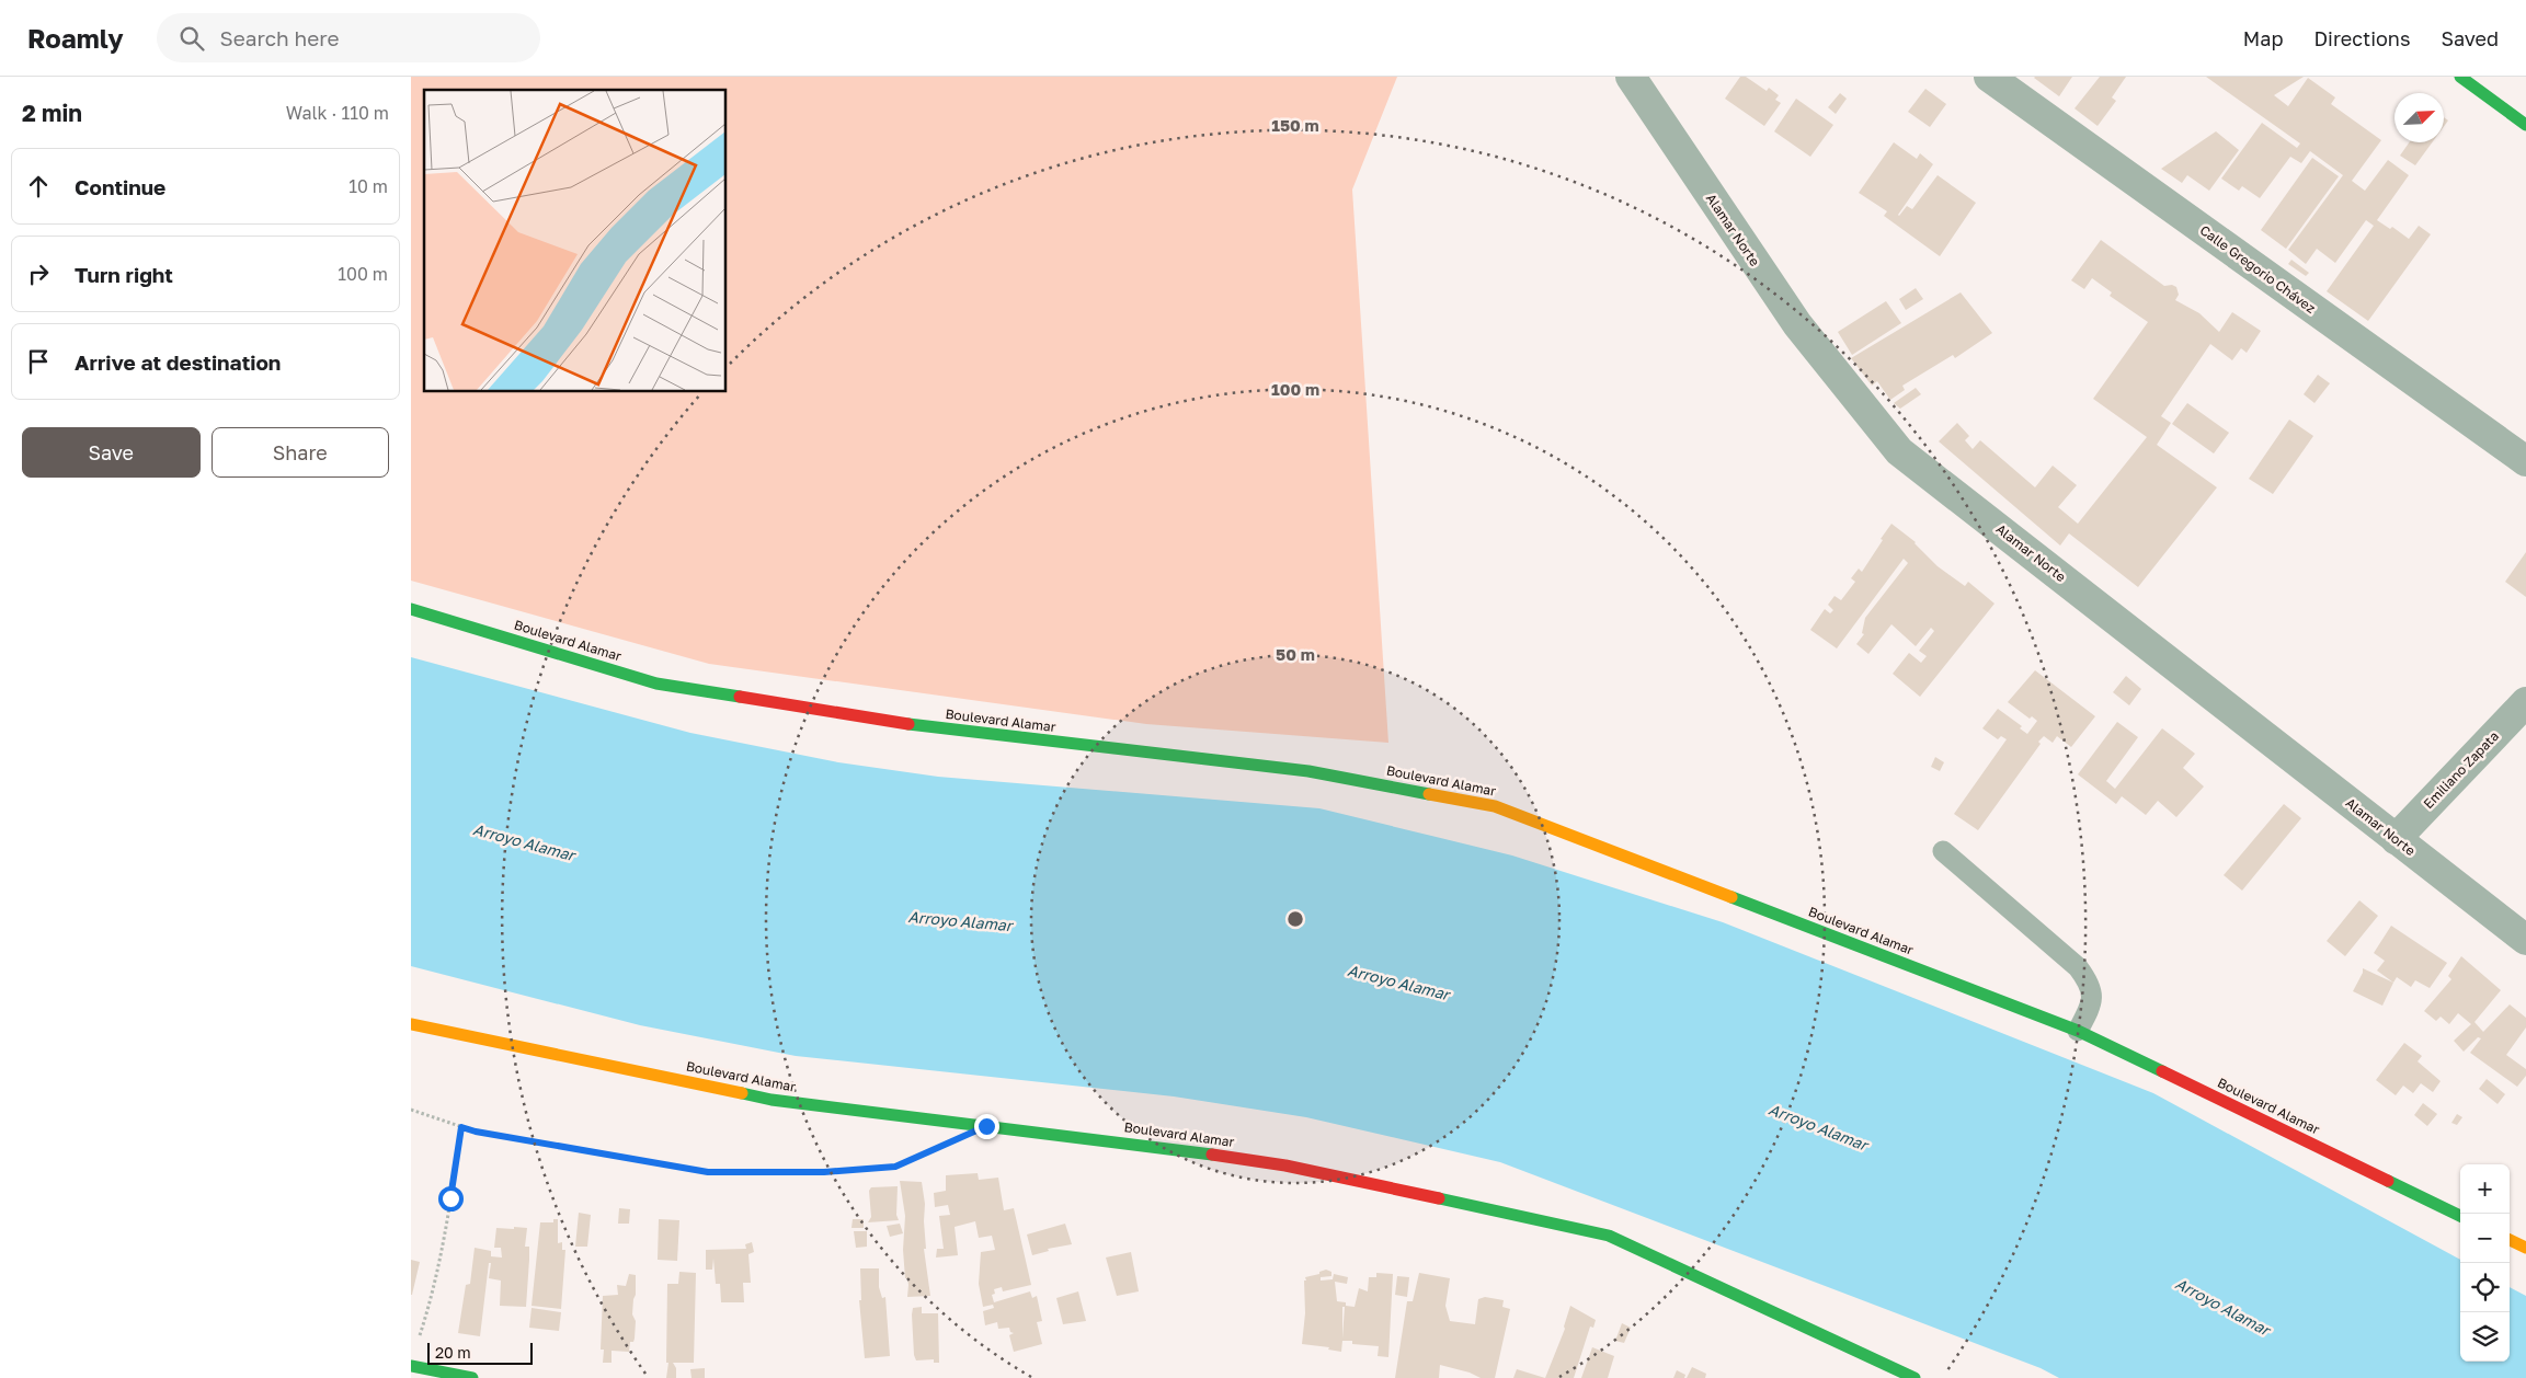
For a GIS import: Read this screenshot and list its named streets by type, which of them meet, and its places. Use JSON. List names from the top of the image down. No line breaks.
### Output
{"streets":{"main road":["Boulevard Alamar"],"street":["Alamar Norte","Calle Gregorio Chávez","Emiliano Zapata"]},"crossings":[["Alamar Norte","Emiliano Zapata"]],"water":["Arroyo Alamar"],"scale_bar":"20 m","north":"top right","page":{"header":"Roamly","search":"Search here","nav":["Map","Directions","Saved"],"heading":["2 min","Walk · 110 m"],"list":[["Continue","10 m"],["Turn right","100 m"],"Arrive at destination"],"buttons":["Save","Share"],"map_buttons":["+","−"],"scale":"20 m"},"rings":["150 m","100 m","50 m"]}
